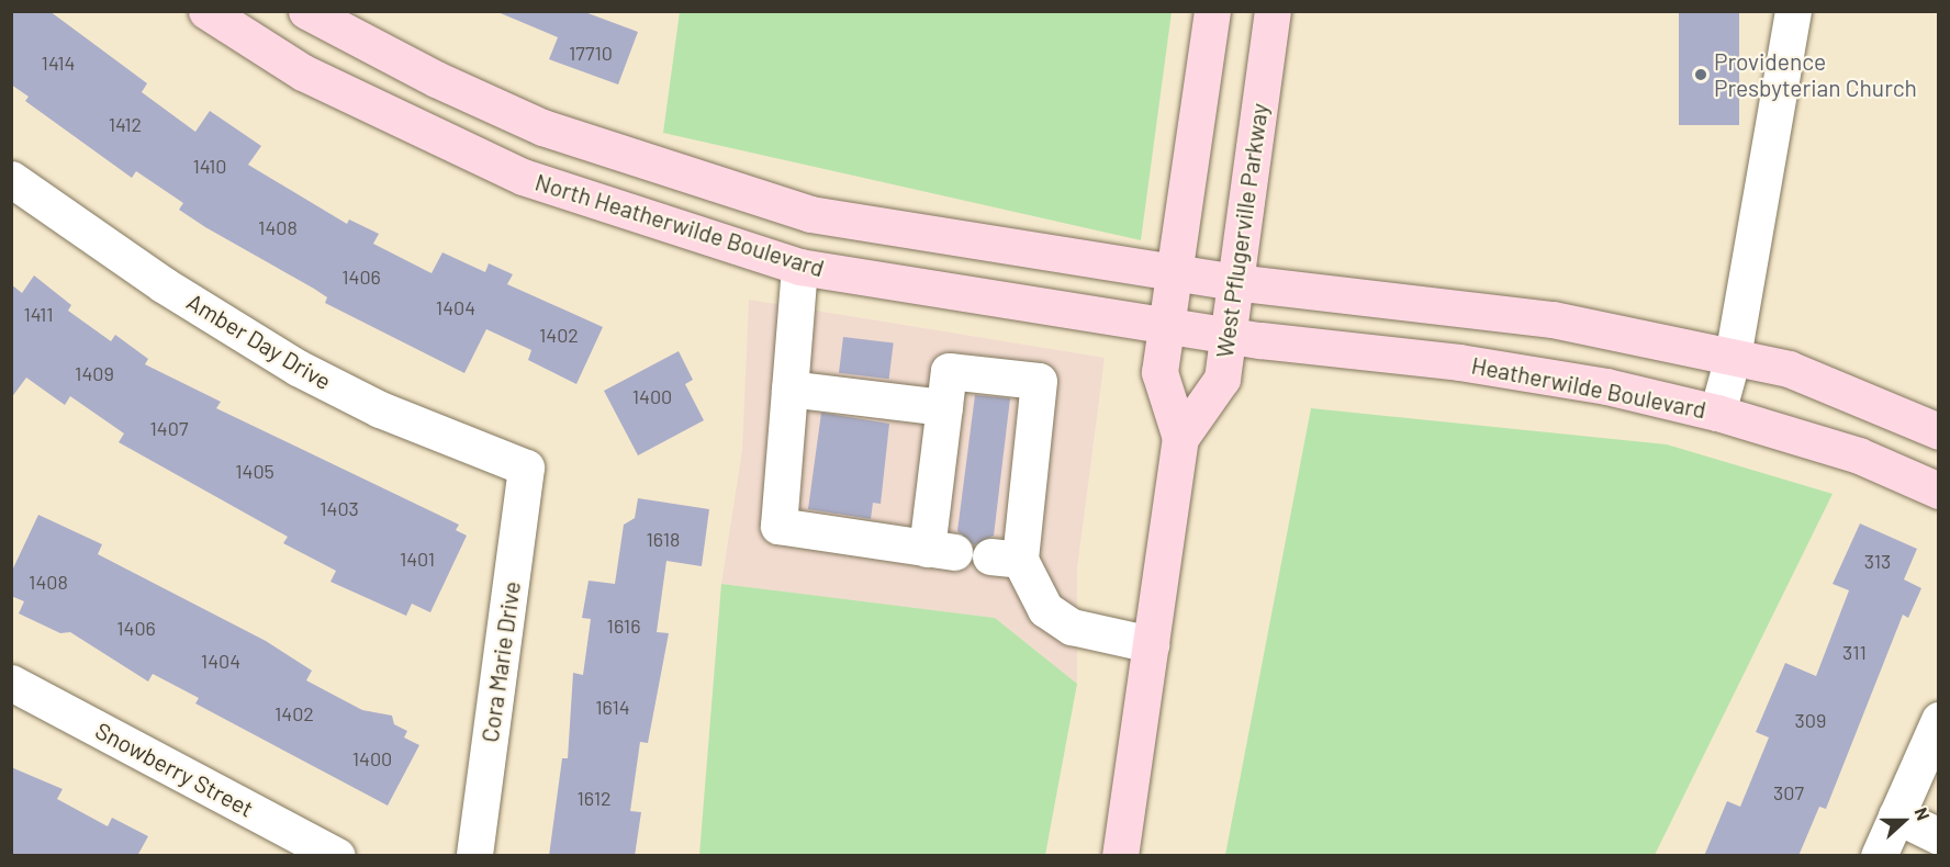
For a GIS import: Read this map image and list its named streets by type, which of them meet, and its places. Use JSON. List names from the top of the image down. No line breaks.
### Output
{"streets":{"main road":["North Heatherwilde Boulevard","West Pflugerville Parkway","Heatherwilde Boulevard"],"street":["Amber Day Drive","Cora Marie Drive","Snowberry Street"]},"crossings":[["North Heatherwilde Boulevard","West Pflugerville Parkway"],["North Heatherwilde Boulevard","Heatherwilde Boulevard"],["West Pflugerville Parkway","Heatherwilde Boulevard"],["Amber Day Drive","Cora Marie Drive"]],"places":["Providence Presbyterian Church"],"house_numbers":["17710","1414","1412","1410","1408","1406","1404","1411","1402","1409","1400","1407","1405","1403","1618","1401","313","1408","1616","1406","311","1404","1614","1402","309","1400","307","1612"],"north":"right"}
